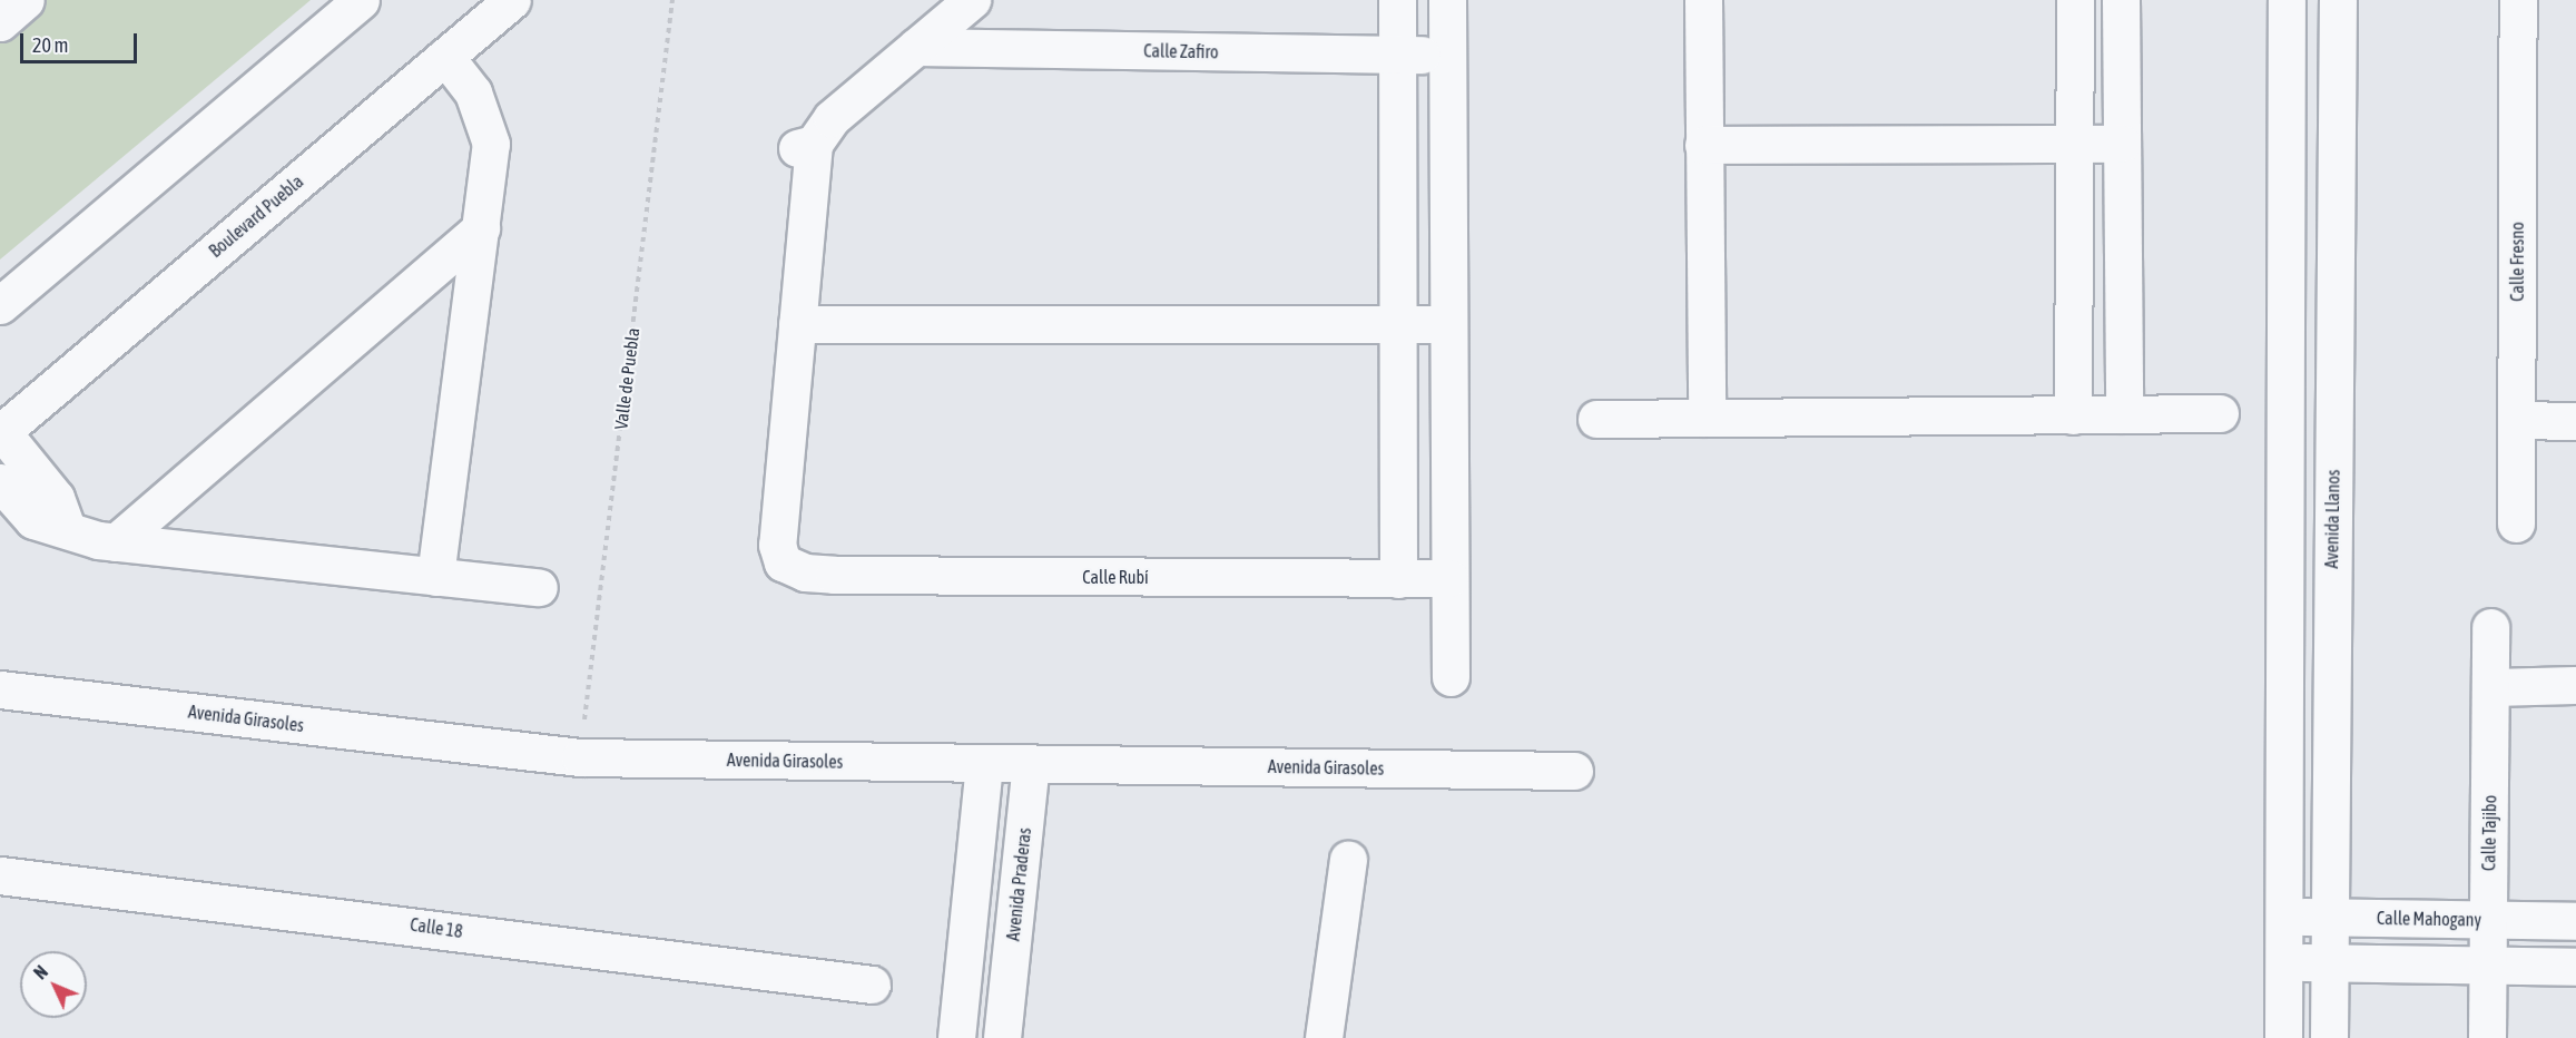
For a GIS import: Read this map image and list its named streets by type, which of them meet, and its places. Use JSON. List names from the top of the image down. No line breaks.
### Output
{"streets":{"street":["Calle Zafiro","Boulevard Puebla","Calle Fresno","Avenida Llanos","Calle Rubí","Avenida Girasoles","Calle Tajibo","Avenida Praderas","Calle Mahogany","Calle 18"],"path":["Valle de Puebla"]},"crossings":[["Valle de Puebla","Avenida Girasoles"],["Avenida Llanos","Calle Mahogany"],["Avenida Girasoles","Avenida Praderas"],["Calle Tajibo","Calle Mahogany"]],"scale_bar":"20 m","north":"top left"}
